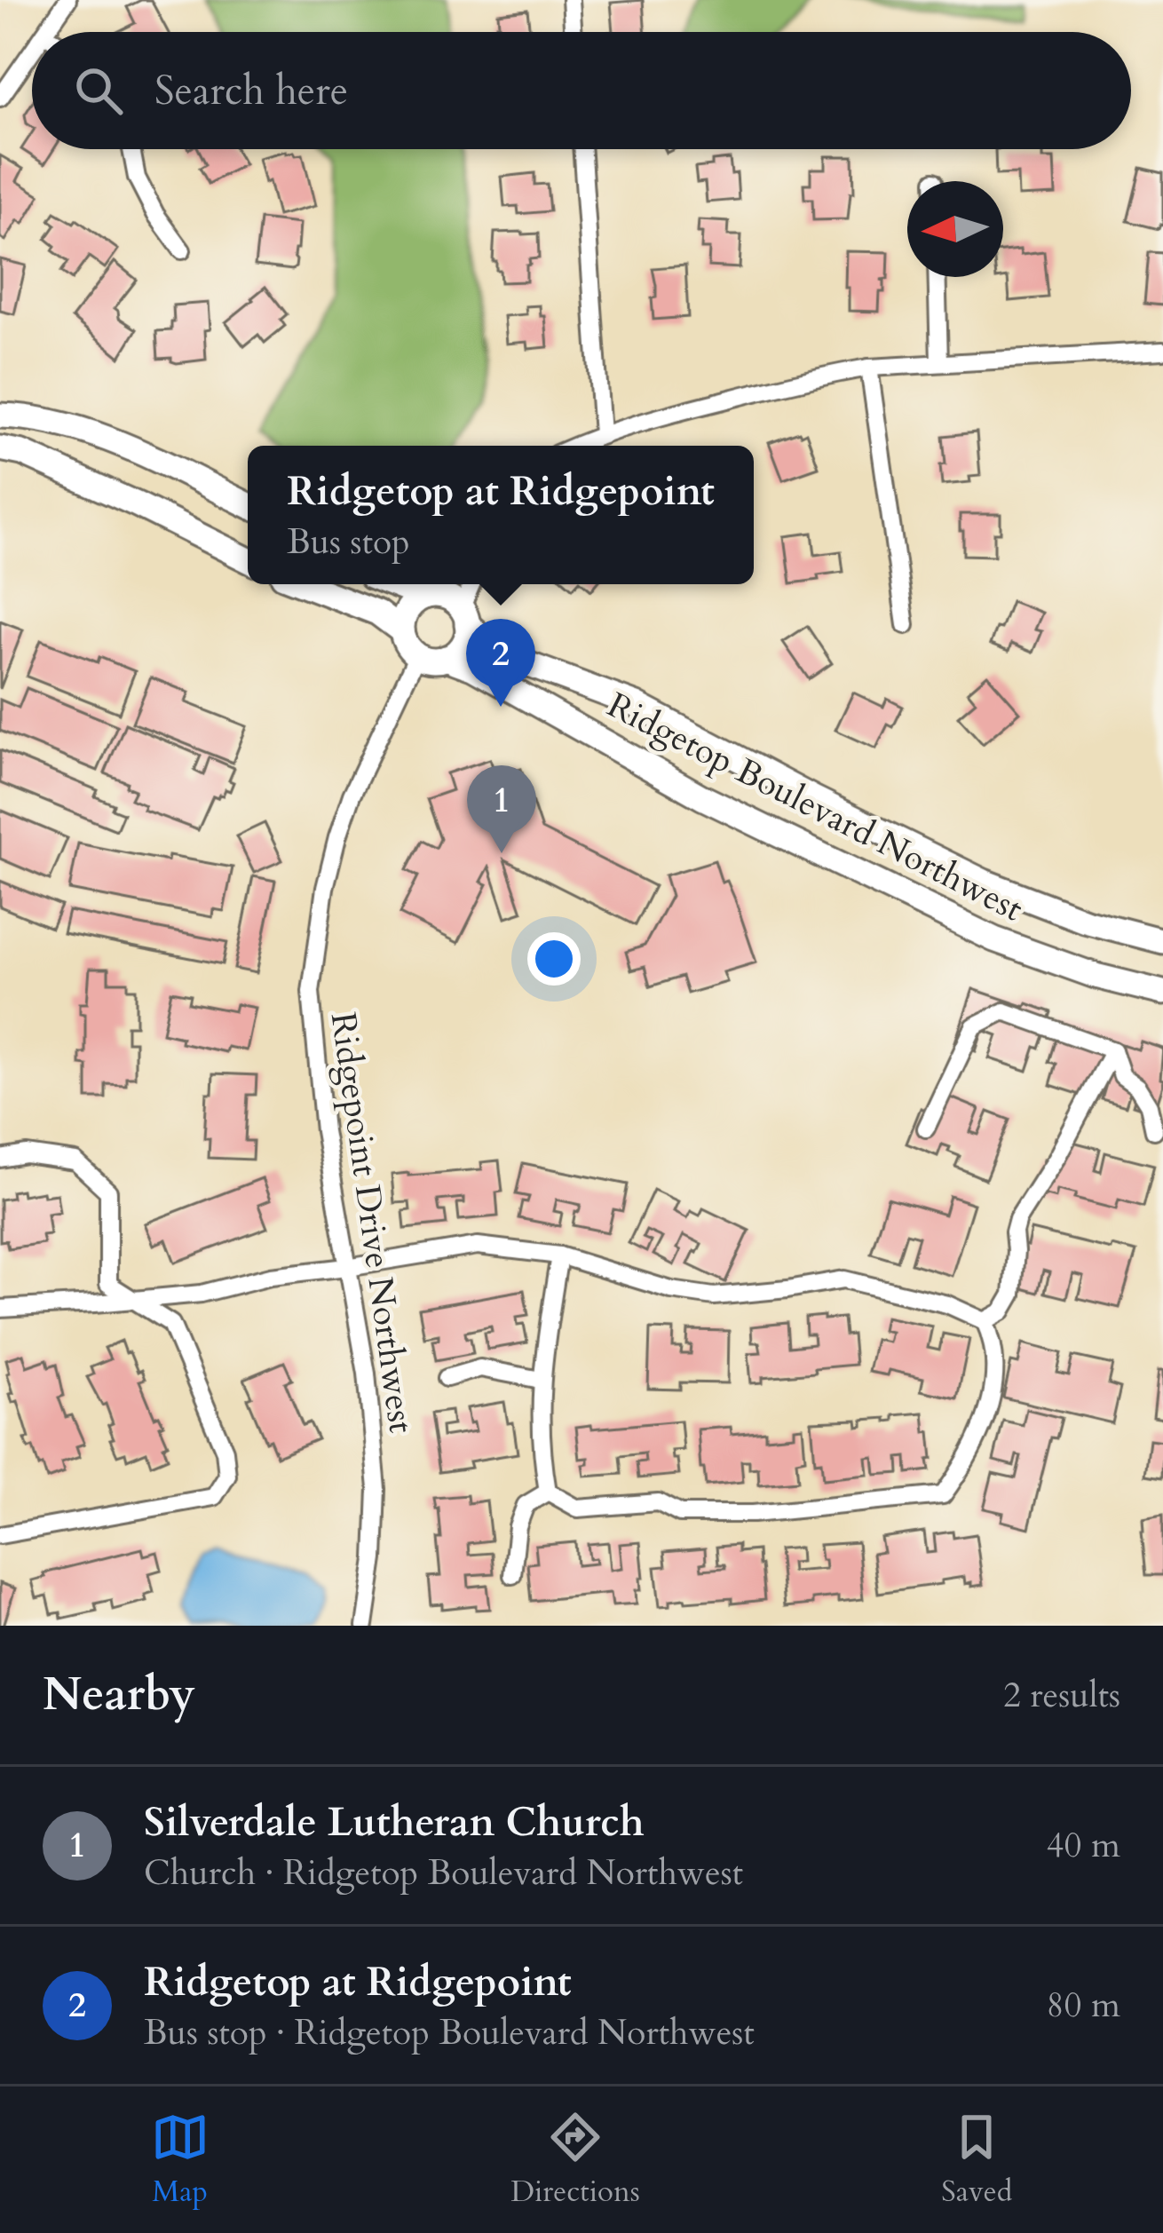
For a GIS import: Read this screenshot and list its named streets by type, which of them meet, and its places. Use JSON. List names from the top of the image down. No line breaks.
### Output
{"streets":{"main road":["Ridgetop Boulevard Northwest"],"street":["Ridgepoint Drive Northwest"]},"crossings":[["Ridgetop Boulevard Northwest","Ridgepoint Drive Northwest"]],"north":"left","page":{"search":"Search here","popup":["Ridgetop at Ridgepoint","Bus stop"],"pins":["2","1"],"heading":["Nearby","2 results"],"list":[{"mark":"1","name":"Silverdale Lutheran Church","note":"Church · Ridgetop Boulevard Northwest","value":"40 m"},{"mark":"2","name":"Ridgetop at Ridgepoint","note":"Bus stop · Ridgetop Boulevard Northwest","value":"80 m"}],"nav":["Map","Directions","Saved"]}}
